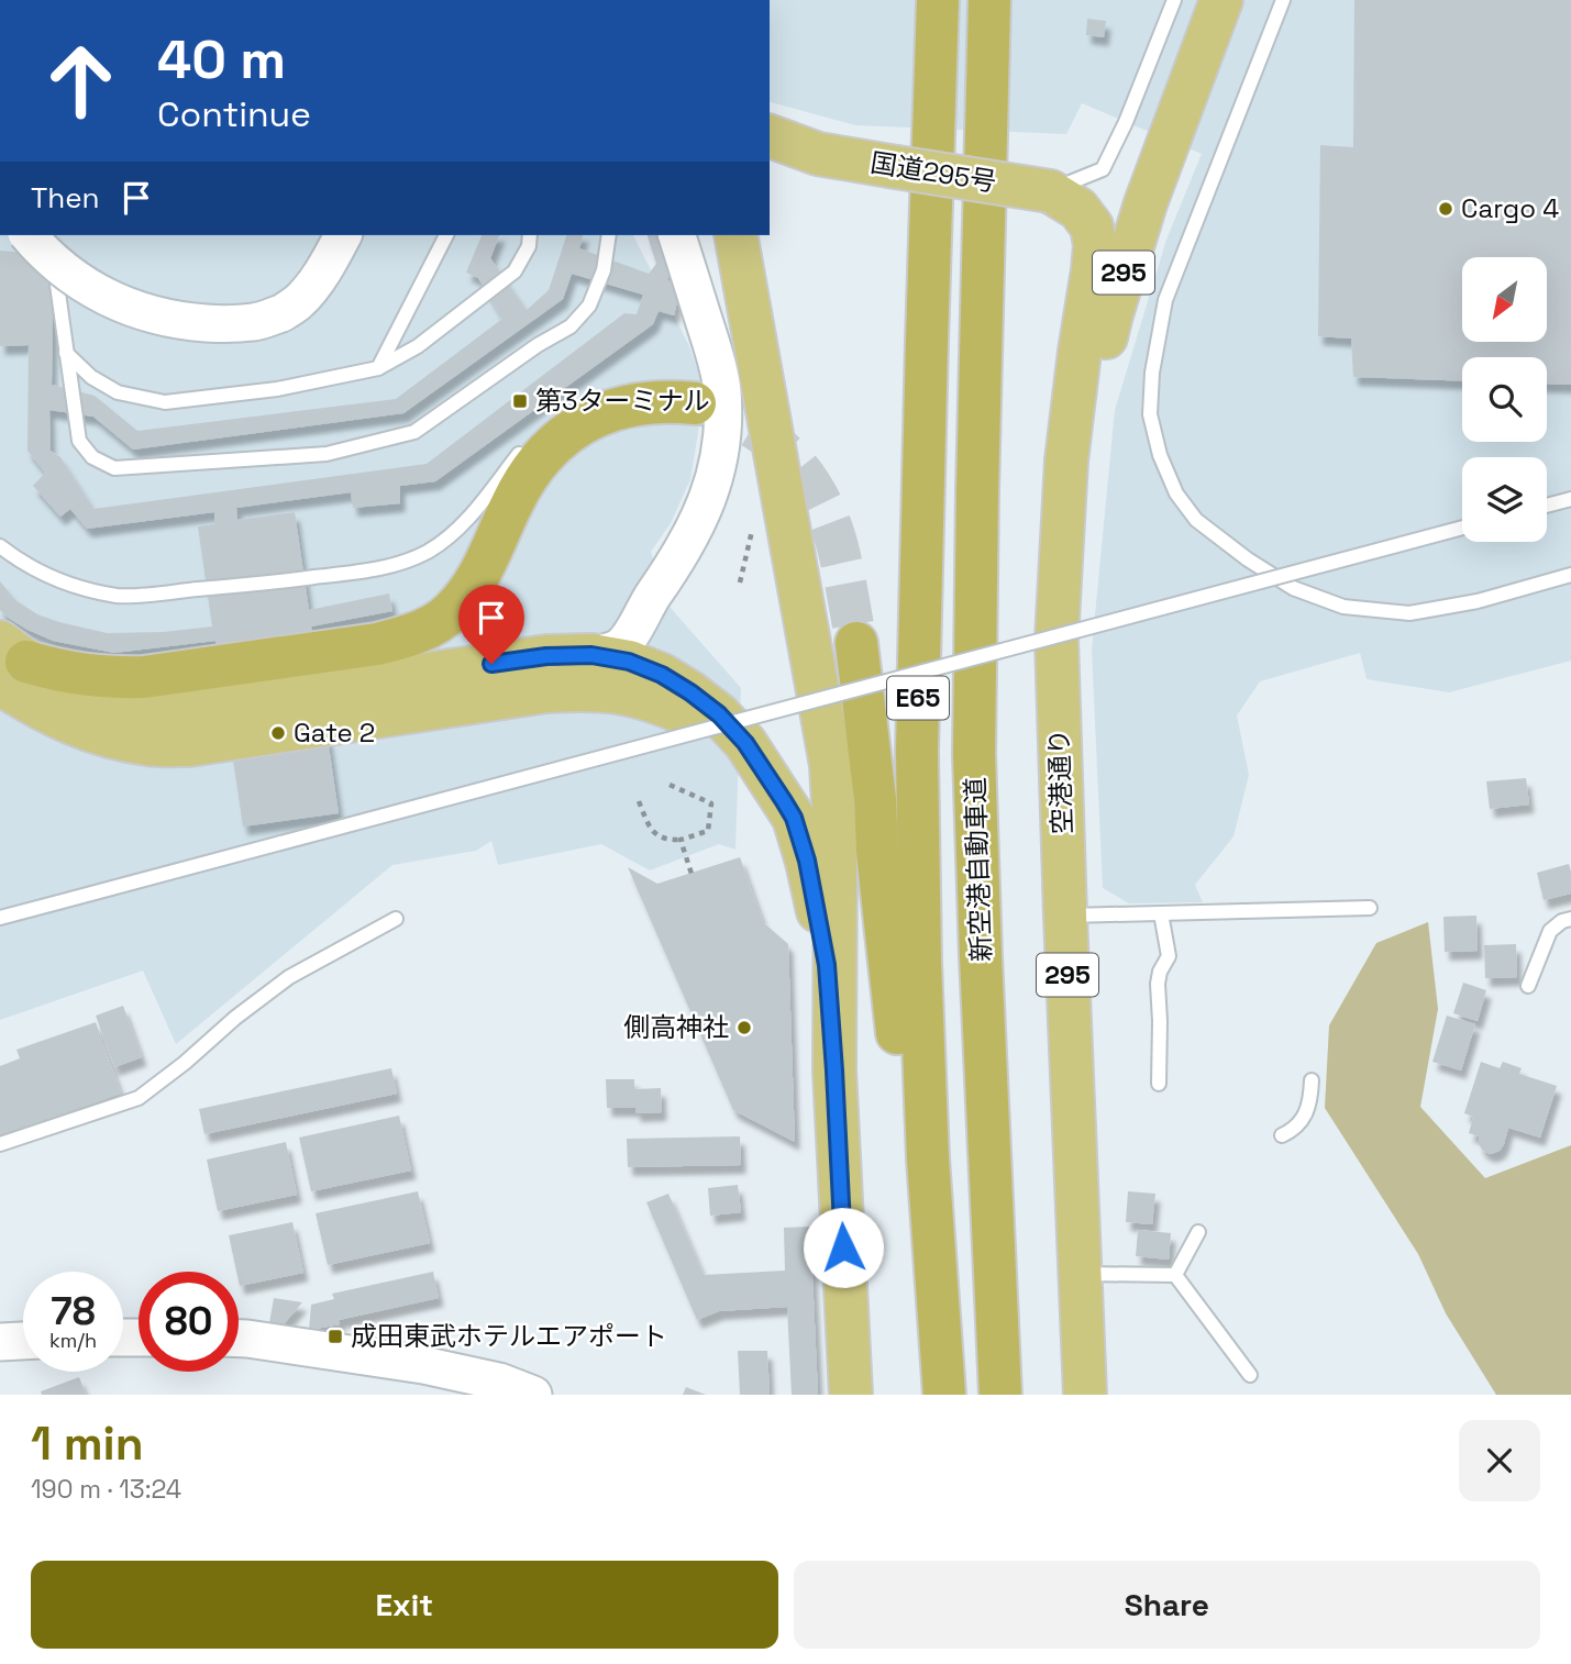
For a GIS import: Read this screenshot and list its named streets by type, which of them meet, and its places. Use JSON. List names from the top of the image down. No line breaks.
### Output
{"streets":{"highway":["国道295号","295","E65","空港通り","新空港自動車道"]},"crossings":[["国道295号","295"],["国道295号","空港通り"],["295","空港通り"],["E65","新空港自動車道"]],"places":{"other":["Cargo 4","Gate 2","側高神社"],"transit":["第3ターミナル","成田東武ホテルエアポート"]},"north":"bottom left","page":{"turn":["40 m","Continue"],"then":"Then","speed":"78 km/h","limit":"80","heading":["1 min","190 m · 13:24"],"buttons":["Exit","Share"]}}
